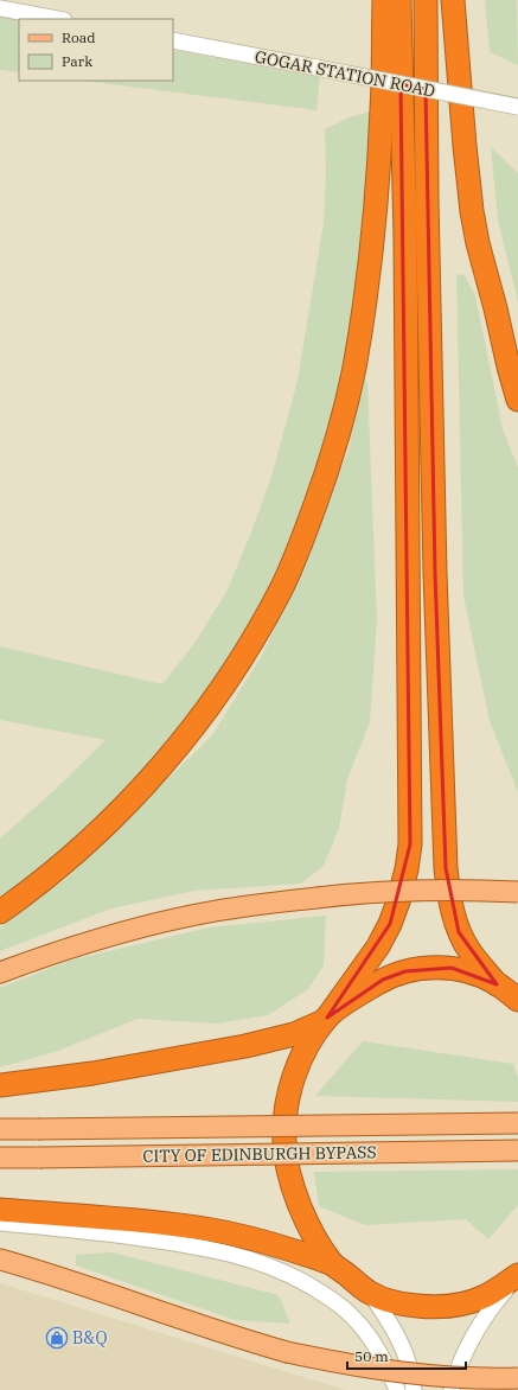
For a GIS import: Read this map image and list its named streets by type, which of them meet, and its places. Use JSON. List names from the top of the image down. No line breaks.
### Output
{"streets":{"main road":["CITY OF EDINBURGH BYPASS"],"street":["GOGAR STATION ROAD"]},"places":{"shop":["B&Q"]},"legend":["Road","Park"],"scale_bar":"50 m"}
